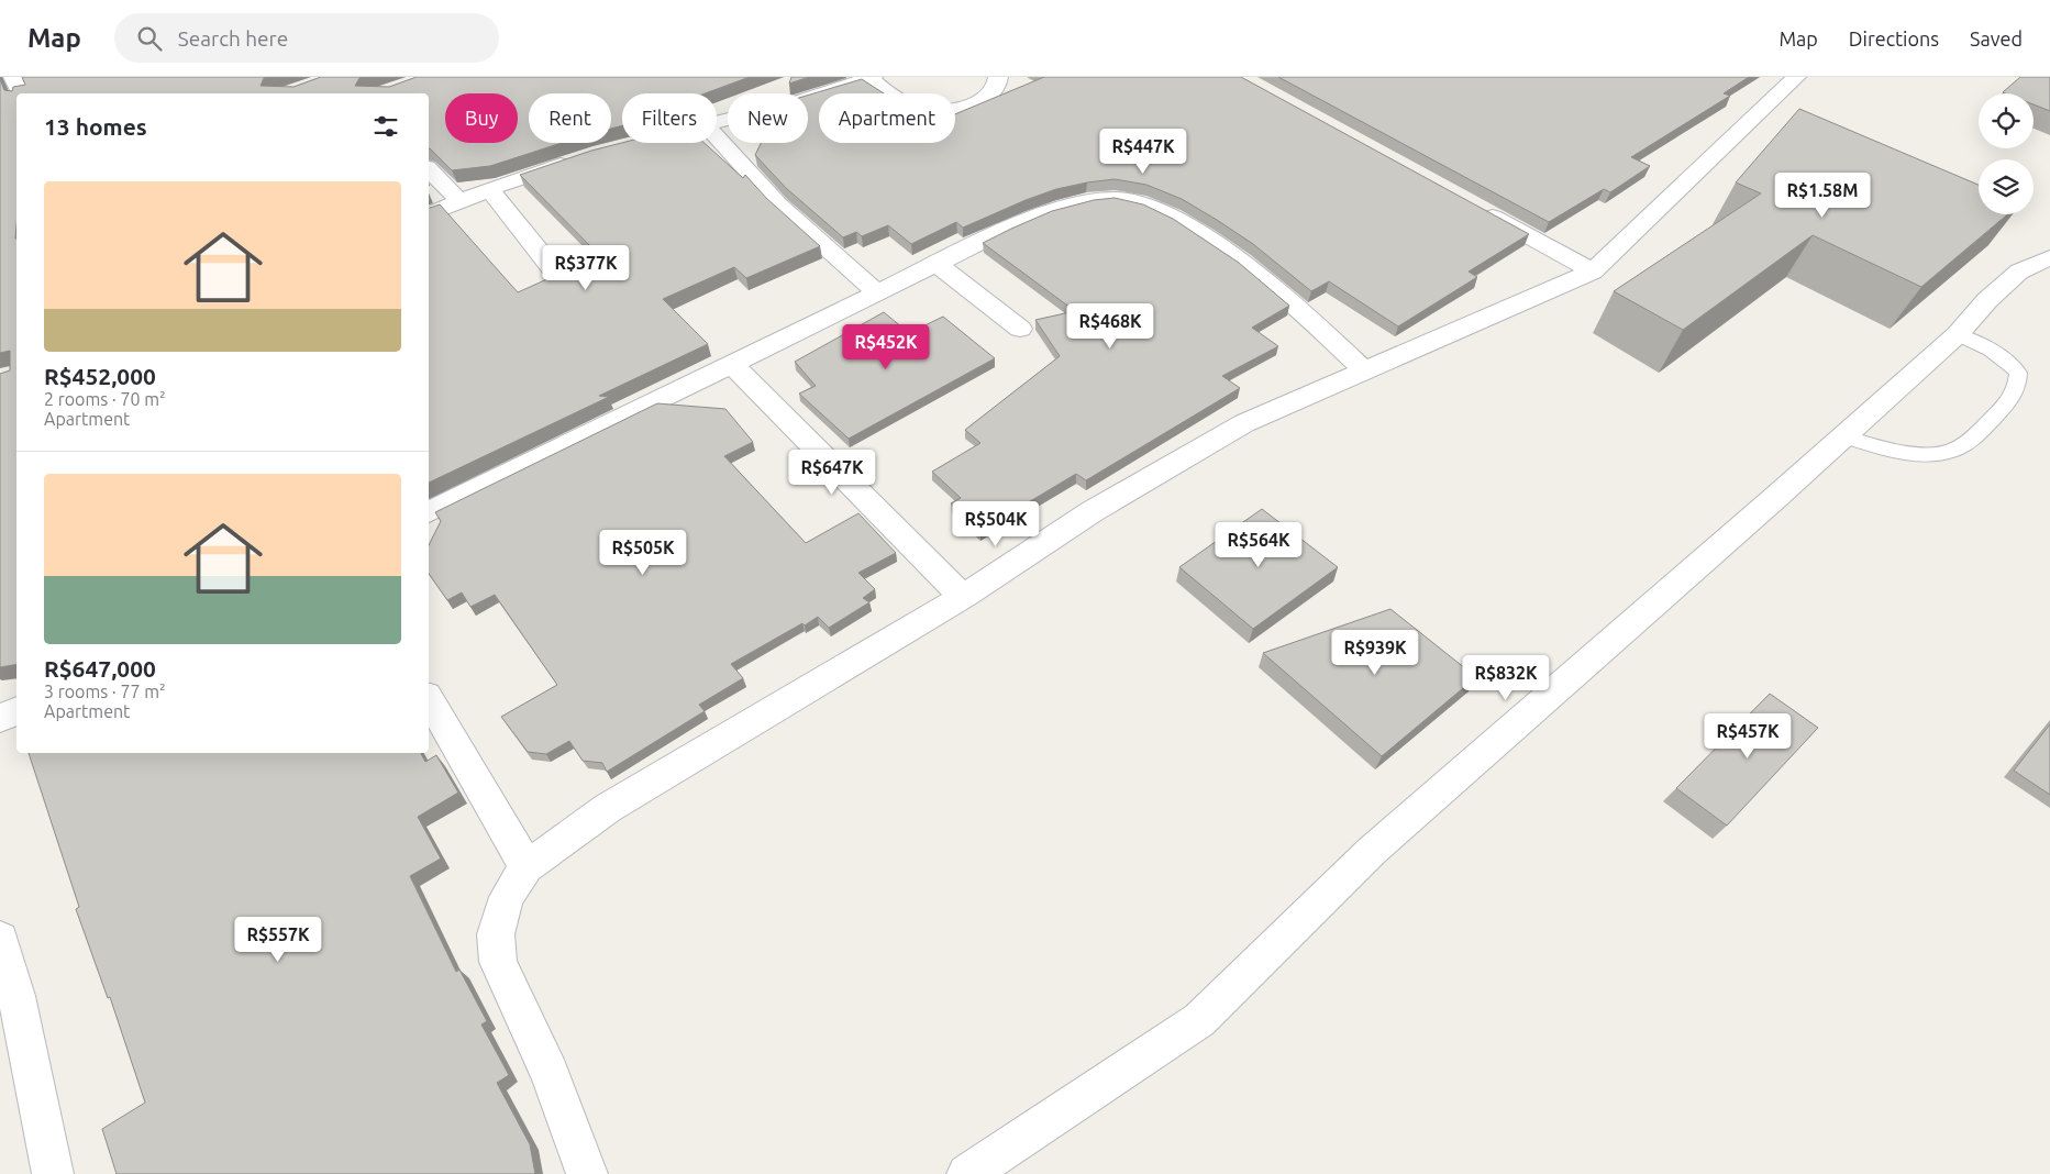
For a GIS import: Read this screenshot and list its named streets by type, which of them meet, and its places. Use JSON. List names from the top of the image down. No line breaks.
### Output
{"page":{"header":"Map","search":"Search here","nav":["Map","Directions","Saved"],"chip":["Buy","Rent","Filters","New","Apartment"],"heading":"13 homes","price":["R$447K","R$1.58M","R$377K","R$468K","R$452K","R$647K","R$504K","R$564K","R$505K","R$939K","R$832K","R$457K","R$557K"],"list":[{"name":"R$452,000","note":"2 rooms · 70 m² · Apartment"},{"name":"R$647,000","note":"3 rooms · 77 m² · Apartment"}]}}
